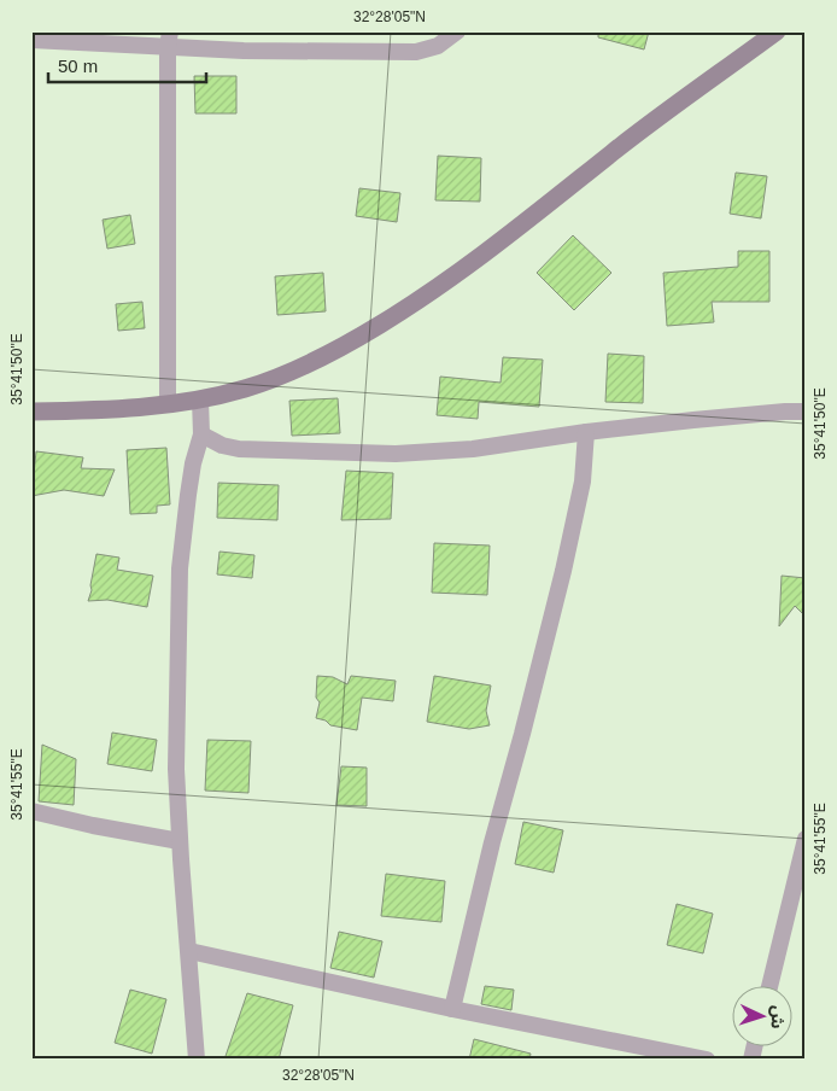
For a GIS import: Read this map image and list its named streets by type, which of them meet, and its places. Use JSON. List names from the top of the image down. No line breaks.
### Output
{"scale_bar":"50 m","north":"right","coordinates":["32°28'05\"N","35°41'50\"E","35°41'55\"E"]}
